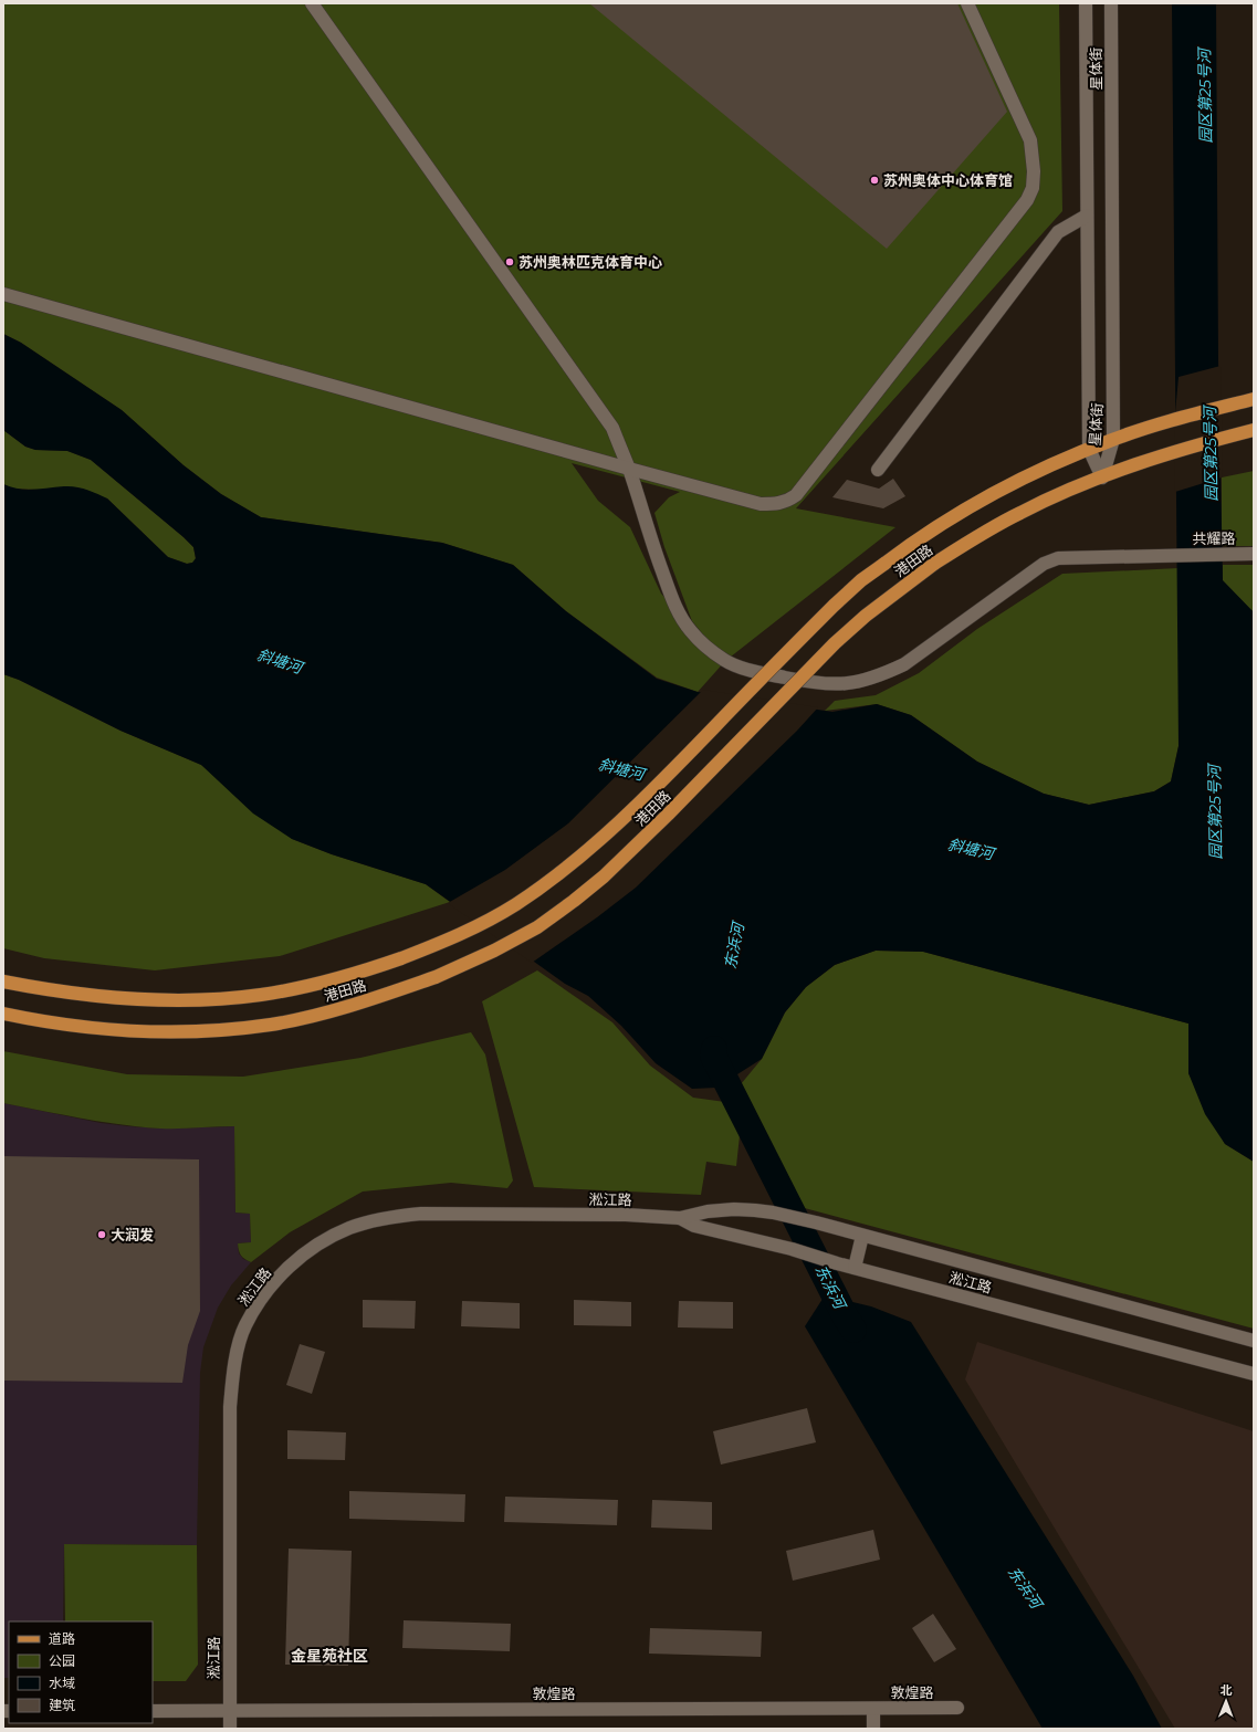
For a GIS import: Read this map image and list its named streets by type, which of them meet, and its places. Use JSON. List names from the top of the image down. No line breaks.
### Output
{"streets":{"main road":["港田路"],"street":["星体街","共耀路","淞江路","敦煌路"]},"crossings":[["星体街","港田路"],["淞江路","敦煌路"]],"districts":["金星苑社区"],"water":["园区第25号河","斜塘河","东浜河"],"places":["苏州奥体中心体育馆","苏州奥林匹克体育中心","大润发"],"legend":["道路","公园","水域","建筑"],"north":"top"}
